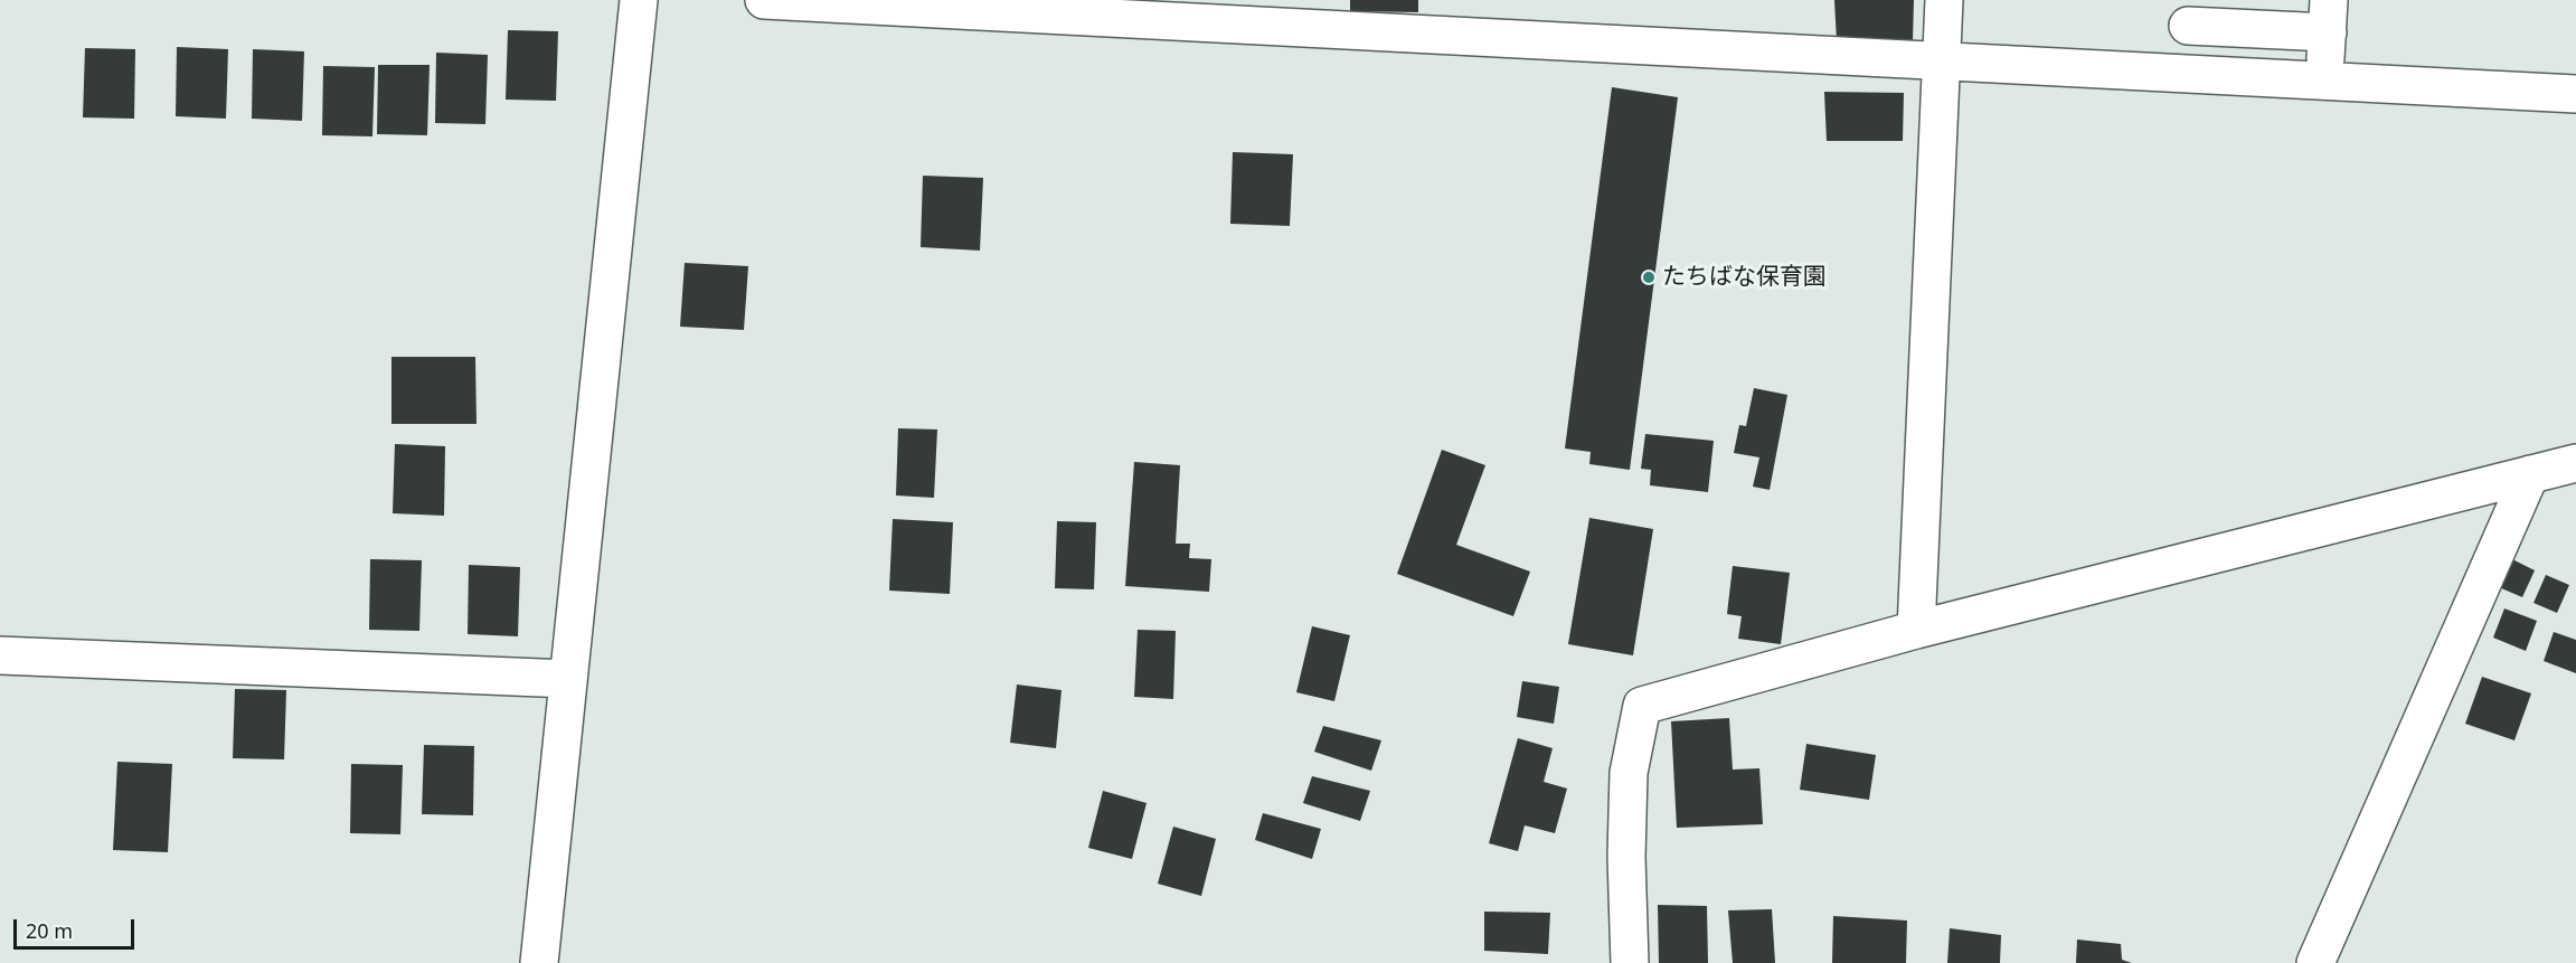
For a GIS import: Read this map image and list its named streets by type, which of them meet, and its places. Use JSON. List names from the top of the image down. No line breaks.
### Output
{"places":["たちばな保育園"],"scale_bar":"20 m"}
